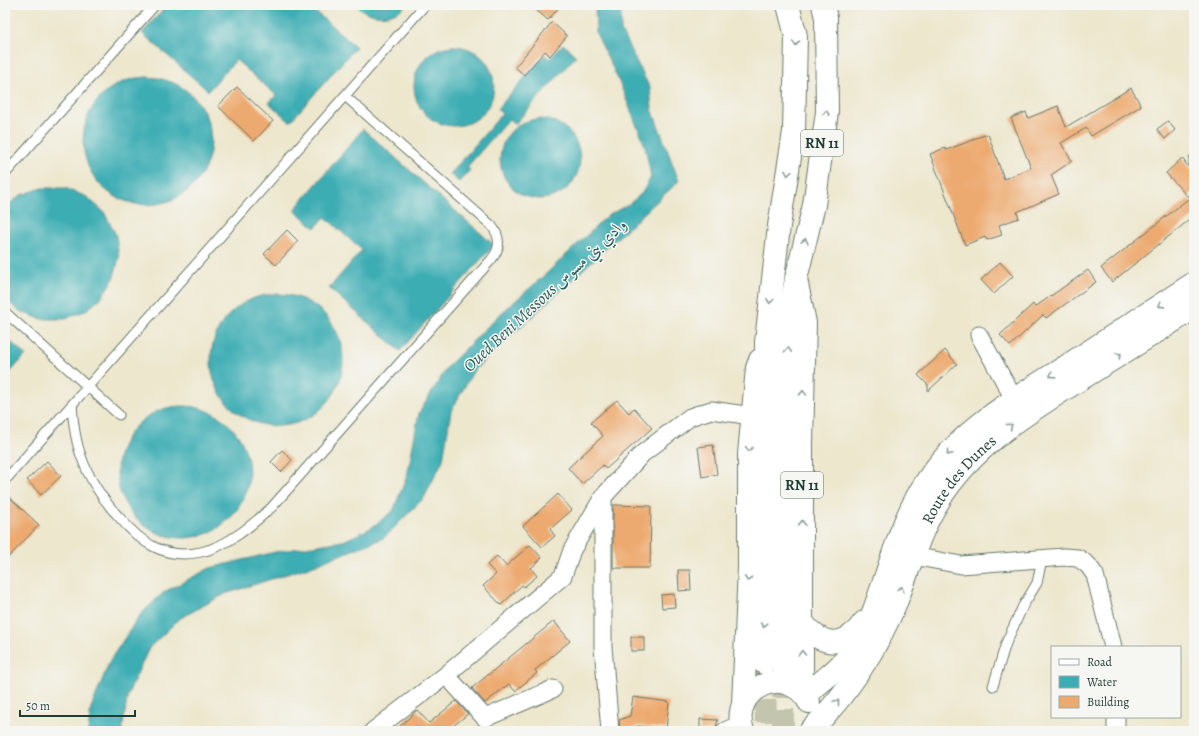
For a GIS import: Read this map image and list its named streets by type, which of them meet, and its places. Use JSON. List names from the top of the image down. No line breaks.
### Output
{"streets":{"main road":["RN 11","Route des Dunes"]},"crossings":[["RN 11","Route des Dunes"]],"water":["Oued Beni Messous وادي بني مسوس"],"legend":["Road","Water","Building"],"scale_bar":"50 m"}
